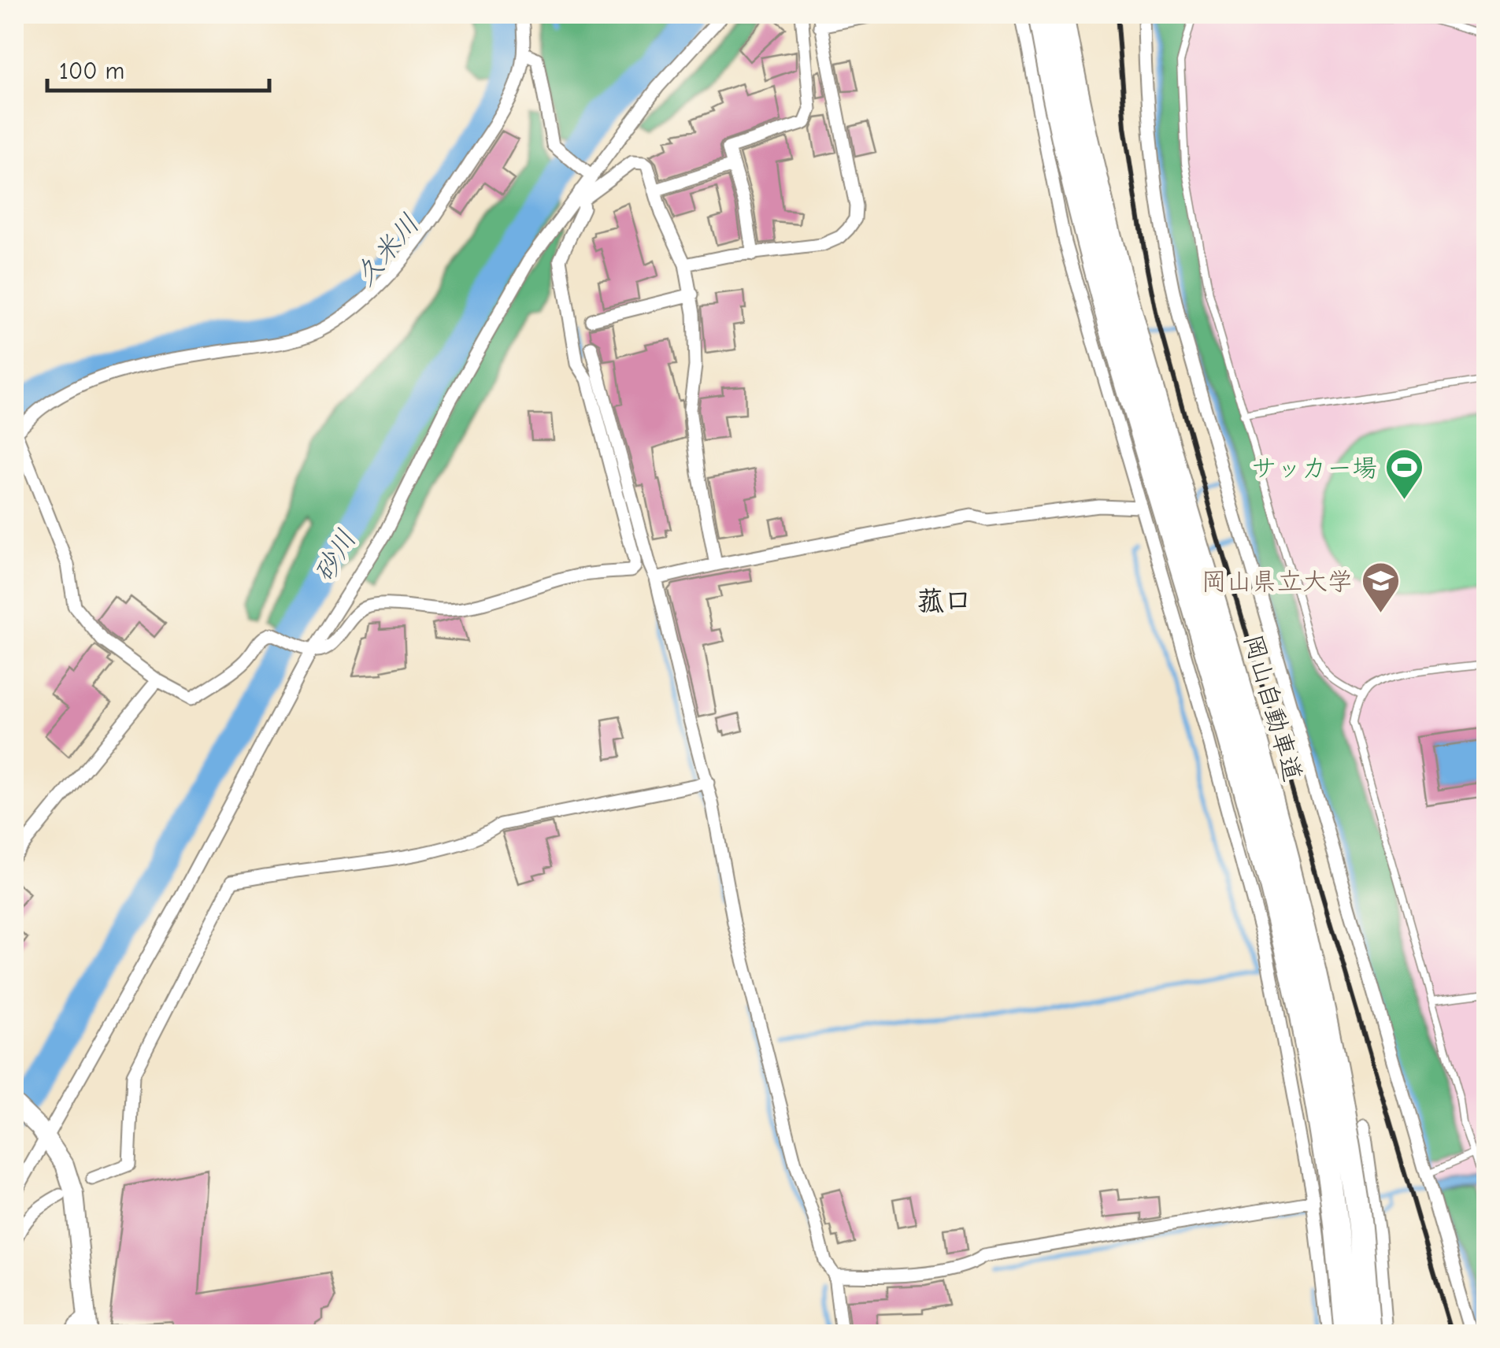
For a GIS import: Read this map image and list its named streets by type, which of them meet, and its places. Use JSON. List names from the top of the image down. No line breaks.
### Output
{"streets":{"highway":["岡山自動車道"]},"districts":["菰口"],"water":["久米川","砂川"],"places":{"sports":["サッカー場"],"school or university":["岡山県立大学"]},"scale_bar":"100 m"}
